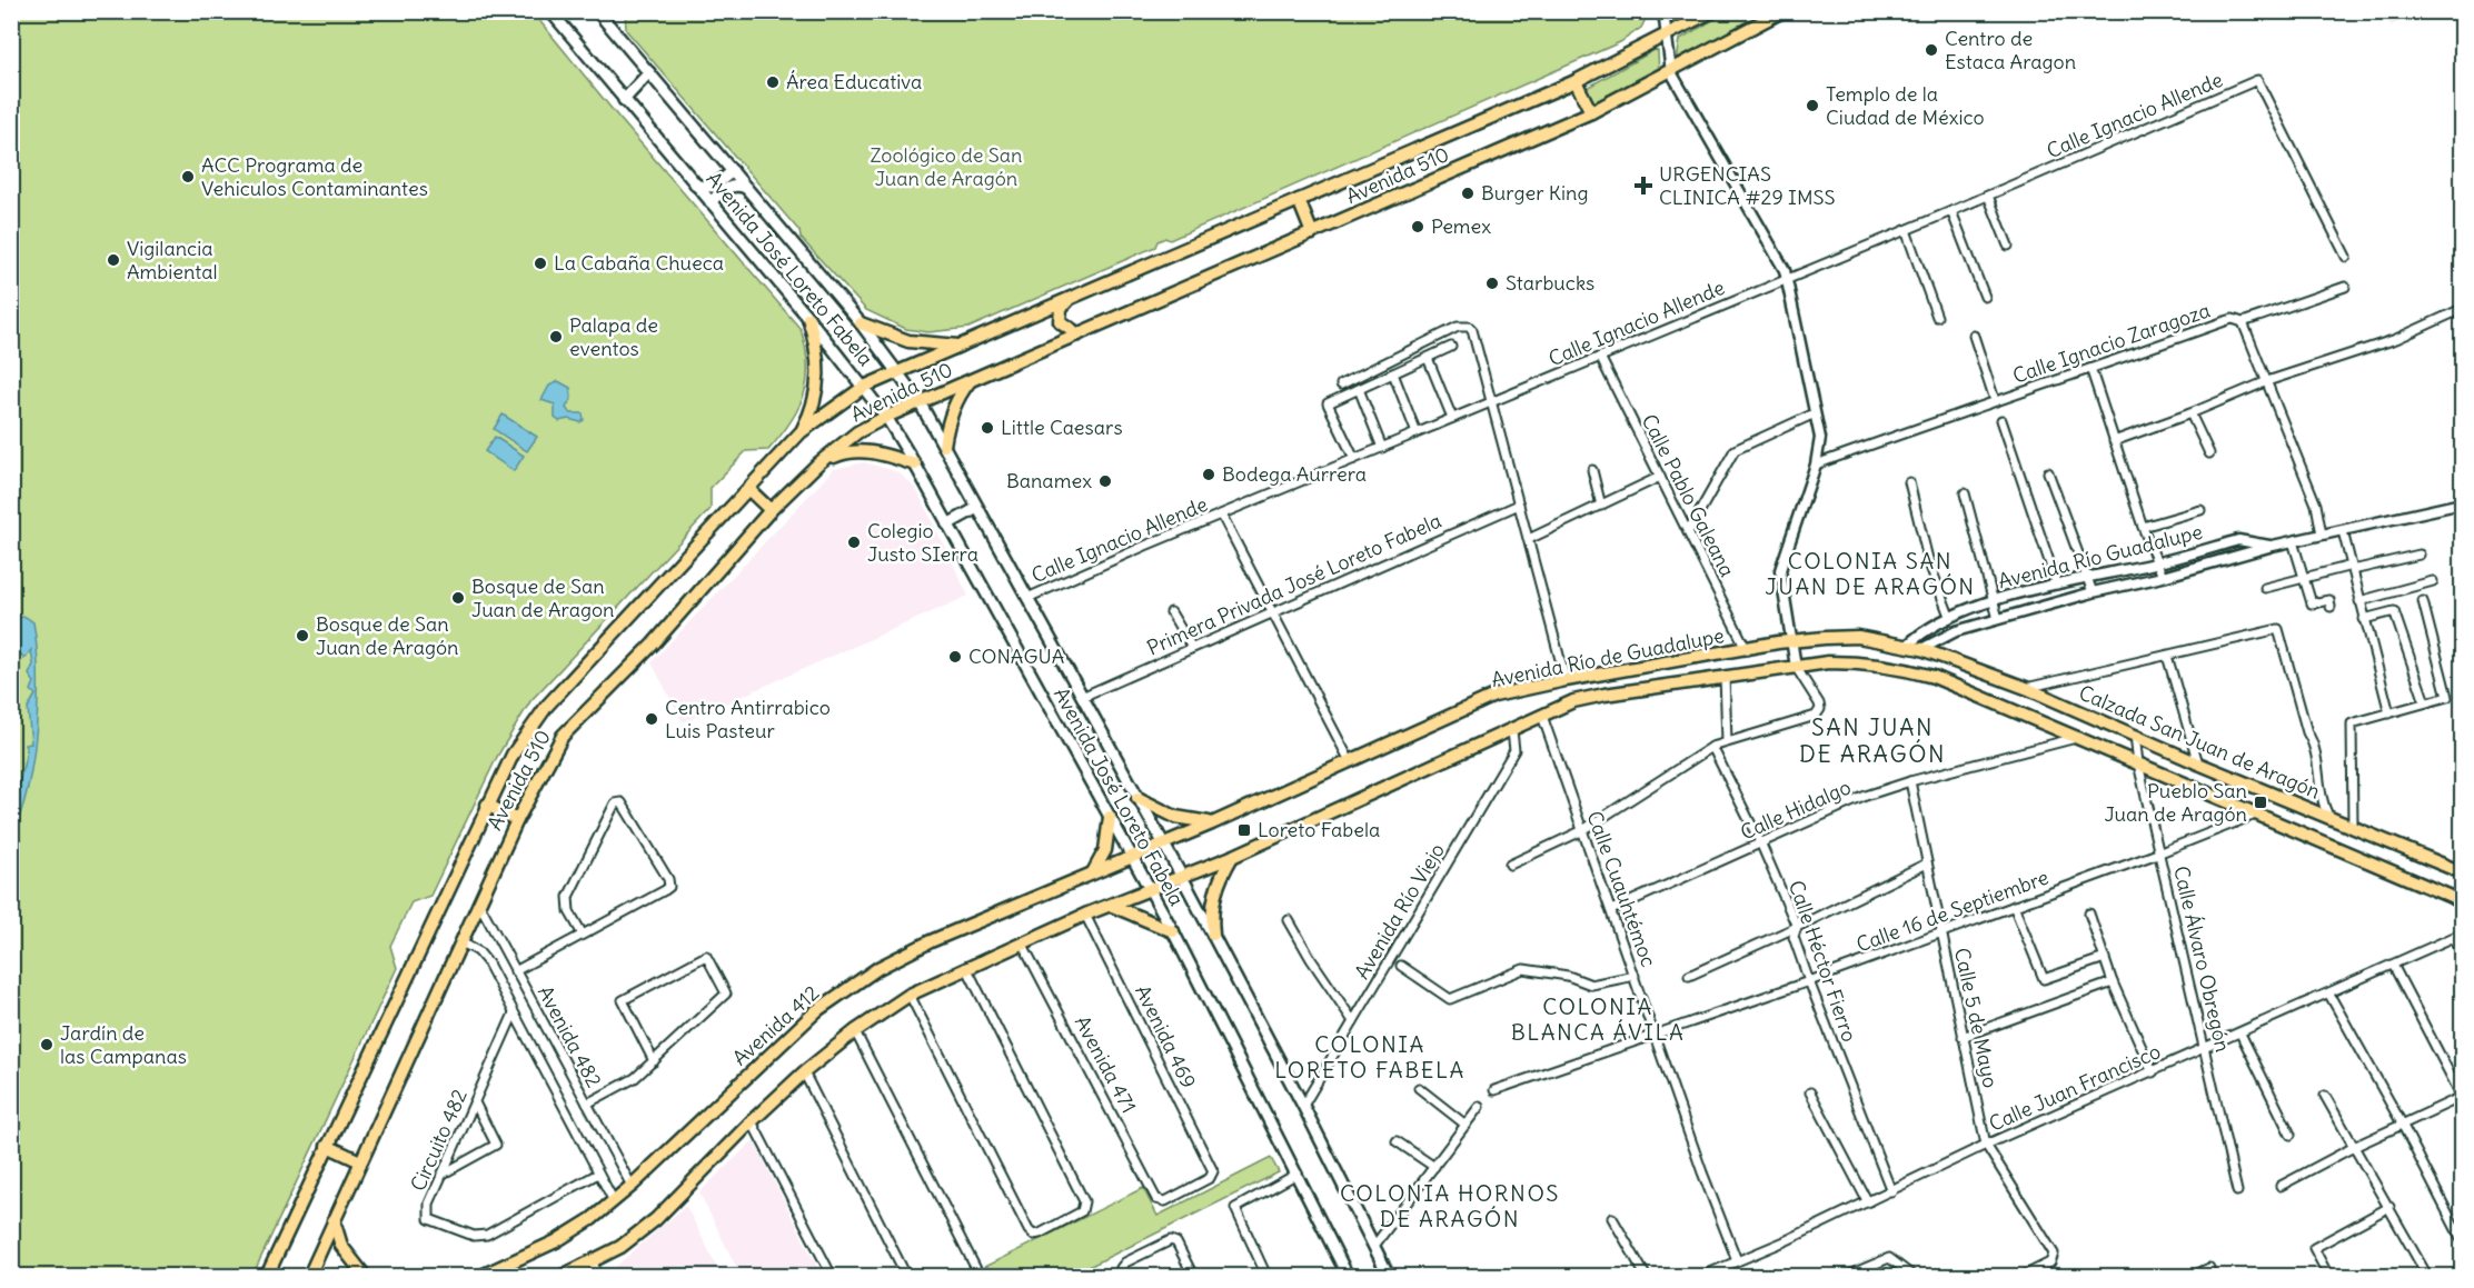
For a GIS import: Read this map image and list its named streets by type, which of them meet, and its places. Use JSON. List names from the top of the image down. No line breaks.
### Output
{"streets":{"main road":["Avenida 510","Avenida José Loreto Fabela","Avenida Río de Guadalupe","Calzada San Juan de Aragón","Avenida 412"],"street":["Calle Ignacio Allende","Calle Ignacio Zaragoza","Calle Pablo Galeana","Avenida Río Guadalupe","Primera Privada José Loreto Fabela","Calle Hidalgo","Calle Cuauhtémoc","Avenida Río Viejo","Calle 16 de Septiembre","Calle Álvaro Obregón","Calle Héctor Fierro","Calle 5 de Mayo","Avenida 482","Avenida 469","Avenida 471","Calle Juan Francisco","Circuito 482"]},"crossings":[["Calle Ignacio Allende","Avenida José Loreto Fabela"],["Calle Ignacio Allende","Calle Pablo Galeana"],["Avenida 510","Avenida José Loreto Fabela"],["Avenida 510","Avenida 482"],["Avenida José Loreto Fabela","Primera Privada José Loreto Fabela"],["Avenida José Loreto Fabela","Avenida Río de Guadalupe"],["Avenida José Loreto Fabela","Avenida Río Viejo"],["Avenida José Loreto Fabela","Avenida 412"],["Calle Ignacio Zaragoza","Avenida Río Guadalupe"],["Calle Pablo Galeana","Avenida Río de Guadalupe"],["Avenida Río Guadalupe","Avenida Río de Guadalupe"],["Avenida Río Guadalupe","Calzada San Juan de Aragón"],["Avenida Río de Guadalupe","Calzada San Juan de Aragón"],["Avenida Río de Guadalupe","Calle Hidalgo"],["Avenida Río de Guadalupe","Calle Cuauhtémoc"],["Avenida Río de Guadalupe","Avenida Río Viejo"],["Avenida Río de Guadalupe","Avenida 412"],["Calzada San Juan de Aragón","Calle Álvaro Obregón"],["Calle Hidalgo","Calle Cuauhtémoc"],["Calle Hidalgo","Calle Héctor Fierro"],["Calle Hidalgo","Calle 5 de Mayo"],["Calle Cuauhtémoc","Calle 16 de Septiembre"],["Calle Cuauhtémoc","Calle Juan Francisco"],["Calle 16 de Septiembre","Calle Álvaro Obregón"],["Calle 16 de Septiembre","Calle Héctor Fierro"],["Calle 16 de Septiembre","Calle 5 de Mayo"],["Calle Álvaro Obregón","Calle Juan Francisco"],["Calle Héctor Fierro","Calle Juan Francisco"],["Calle 5 de Mayo","Calle Juan Francisco"],["Avenida 412","Avenida 482"],["Avenida 482","Circuito 482"],["Avenida 469","Avenida 471"]],"districts":["COLONIA SAN JUAN DE ARAGÓN","SAN JUAN DE ARAGÓN","COLONIA BLANCA ÁVILA","COLONIA LORETO FABELA","COLONIA HORNOS DE ARAGÓN"],"parks":["Zoológico de San Juan de Aragón"],"places":{"other":["Centro de Estaca Aragon","Área Educativa","Templo de la Ciudad de México","ACC Programa de Vehiculos Contaminantes","Burger King","Pemex","Vigilancia Ambiental","La Cabaña Chueca","Starbucks","Palapa de eventos","Little Caesars","Bodega Aurrera","Banamex","Colegio Justo SIerra","Bosque de San Juan de Aragon","Bosque de San Juan de Aragón","CONAGUA","Centro Antirrabico Luis Pasteur","Jardín de las Campanas"],"health":["URGENCIAS CLINICA #29 IMSS"],"transit":["Pueblo San Juan de Aragón","Loreto Fabela"]}}
